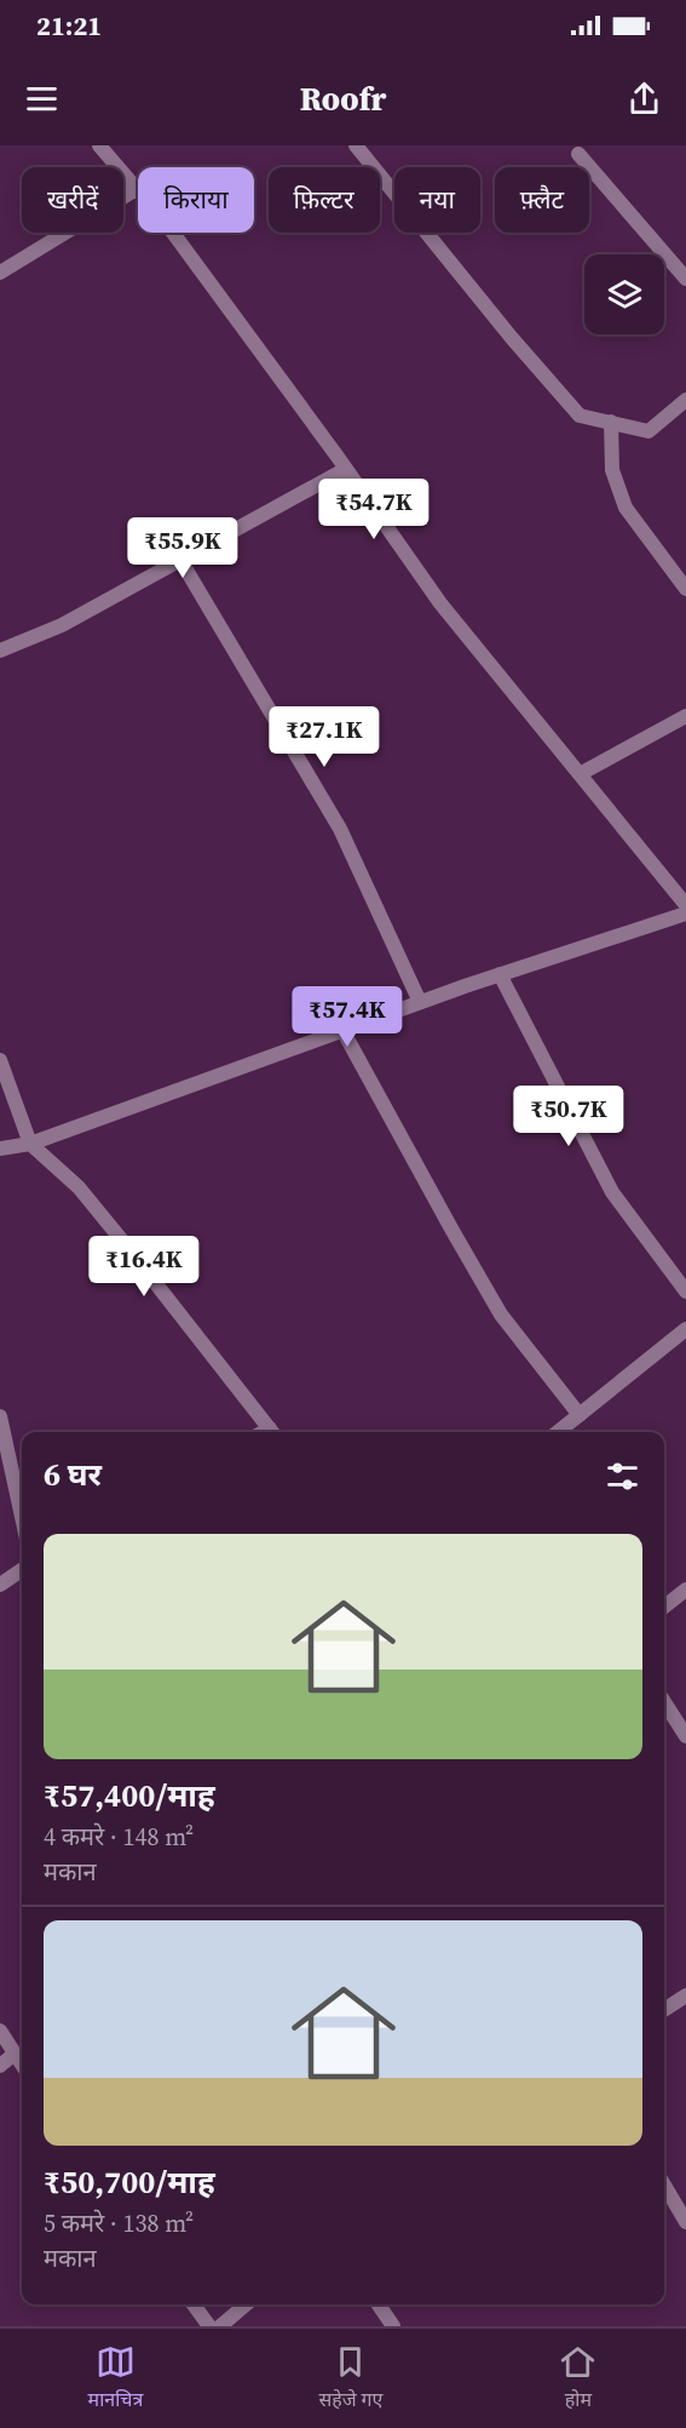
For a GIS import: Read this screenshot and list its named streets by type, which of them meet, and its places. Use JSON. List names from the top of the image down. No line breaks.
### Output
{"page":{"status":"21:21","header":"Roofr","chip":["खरीदें","किराया","फ़िल्टर","नया","फ़्लैट"],"price":["₹54.7K","₹55.9K","₹27.1K","₹57.4K","₹50.7K","₹16.4K"],"heading":"6 घर","list":[{"name":"₹57,400/माह","note":"4 कमरे · 148 m² · मकान"},{"name":"₹50,700/माह","note":"5 कमरे · 138 m² · मकान"}],"tabs":["मानचित्र","सहेजे गए","होम"]}}
